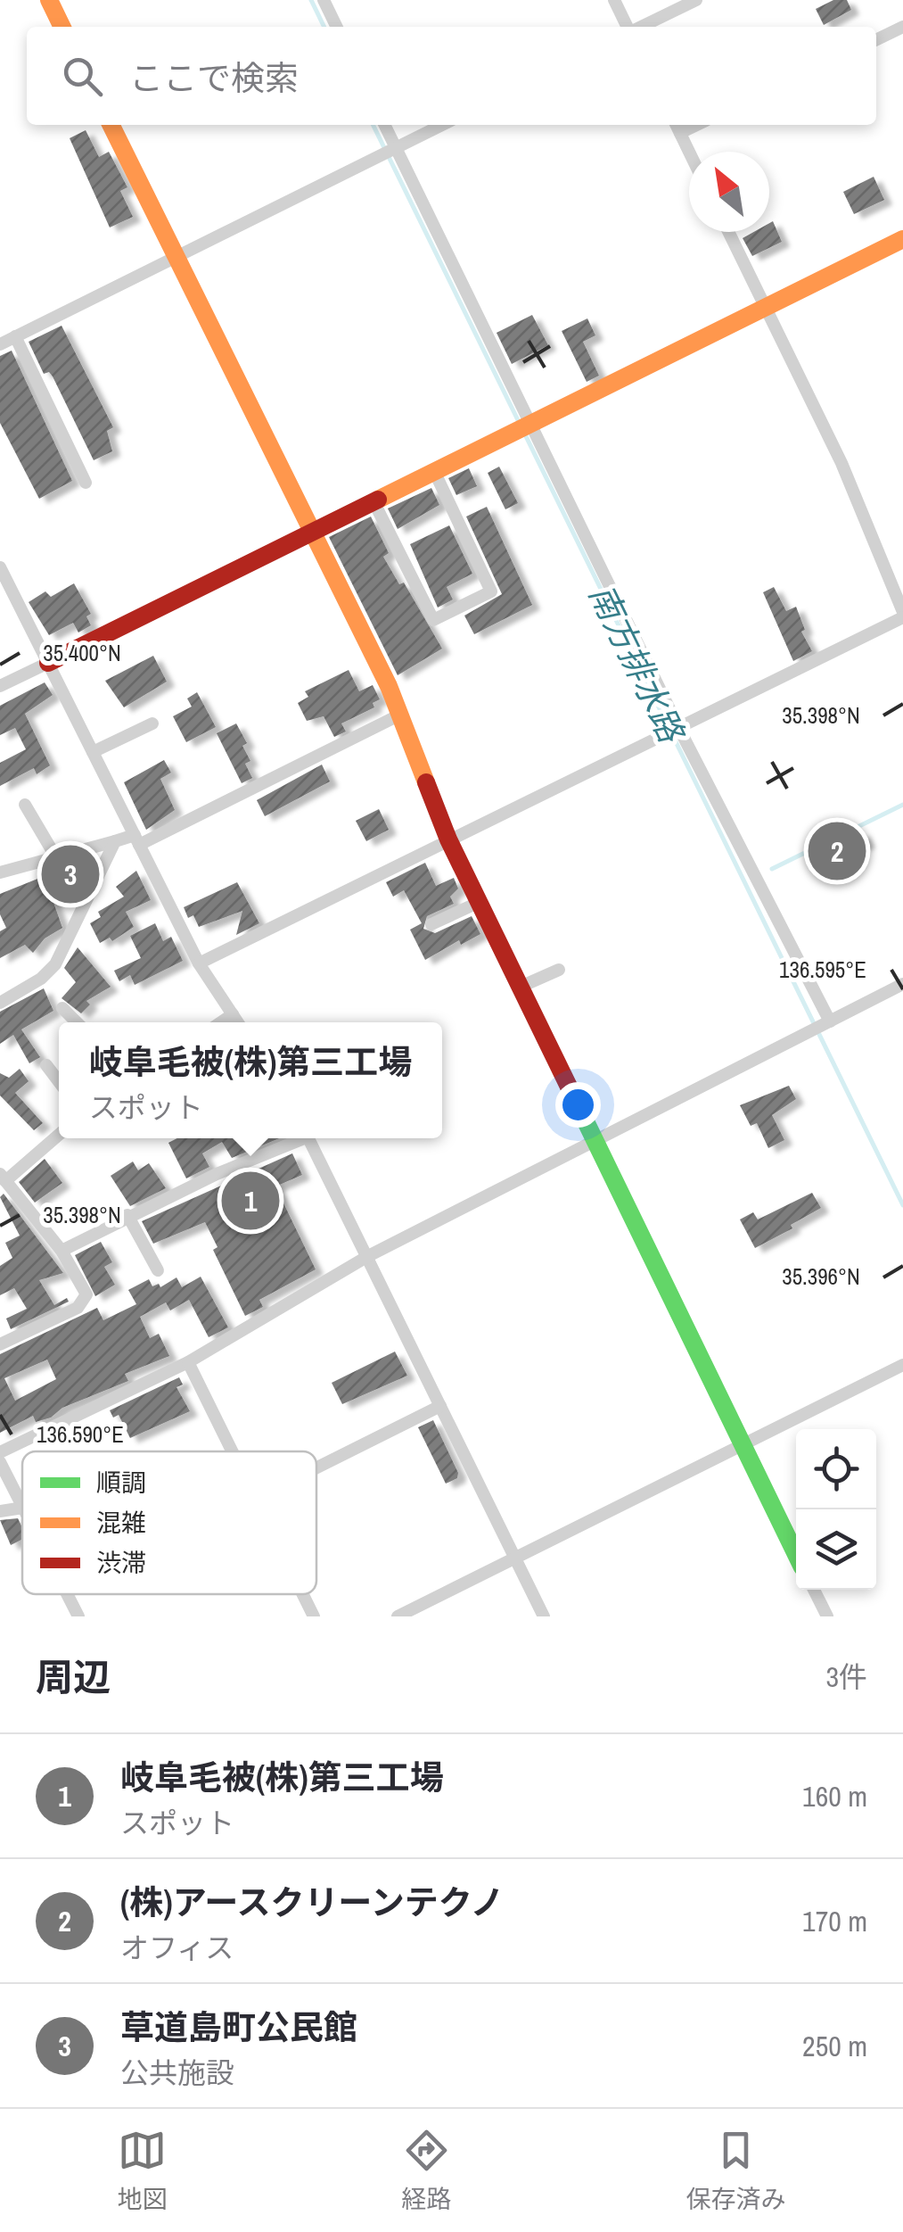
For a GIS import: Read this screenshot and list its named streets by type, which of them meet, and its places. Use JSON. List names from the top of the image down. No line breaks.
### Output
{"water":["南方排水路"],"legend":["順調","混雑","渋滞"],"north":"top left","page":{"search":"ここで検索","pins":["2","3","1"],"popup":["岐阜毛被(株)第三工場","スポット"],"heading":["周辺","3件"],"list":[{"mark":"1","name":"岐阜毛被(株)第三工場","note":"スポット","value":"160 m"},{"mark":"2","name":"(株)アースクリーンテクノ","note":"オフィス","value":"170 m"},{"mark":"3","name":"草道島町公民館","note":"公共施設","value":"250 m"}],"nav":["地図","経路","保存済み"]},"coordinates":["35.400°N","35.398°N","136.595°E","35.396°N","136.590°E"]}
